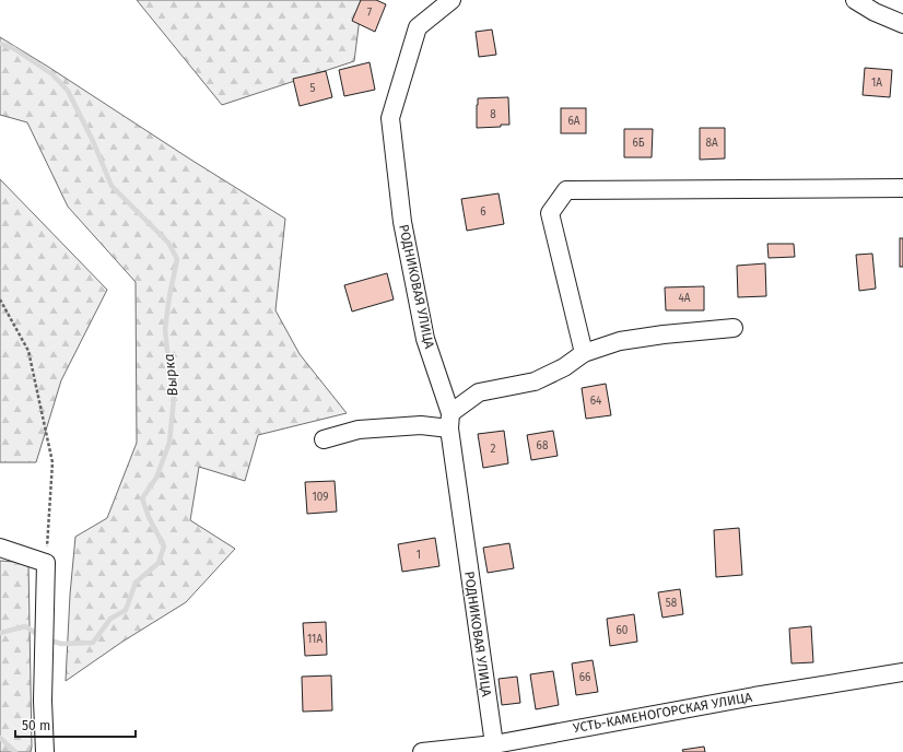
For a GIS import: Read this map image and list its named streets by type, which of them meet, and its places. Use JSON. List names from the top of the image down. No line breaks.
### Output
{"streets":{"street":["РОДНИКОВАЯ УЛИЦА","УСТЬ-КАМЕНОГОРСКАЯ УЛИЦА"]},"crossings":[["РОДНИКОВАЯ УЛИЦА","УСТЬ-КАМЕНОГОРСКАЯ УЛИЦА"]],"water":["Вырка"],"house_numbers":["7","1А","5","8","6А","6Б","8А","6","4А","64","68","2","109","1","58","60","11А","66"],"scale_bar":"50 m"}
